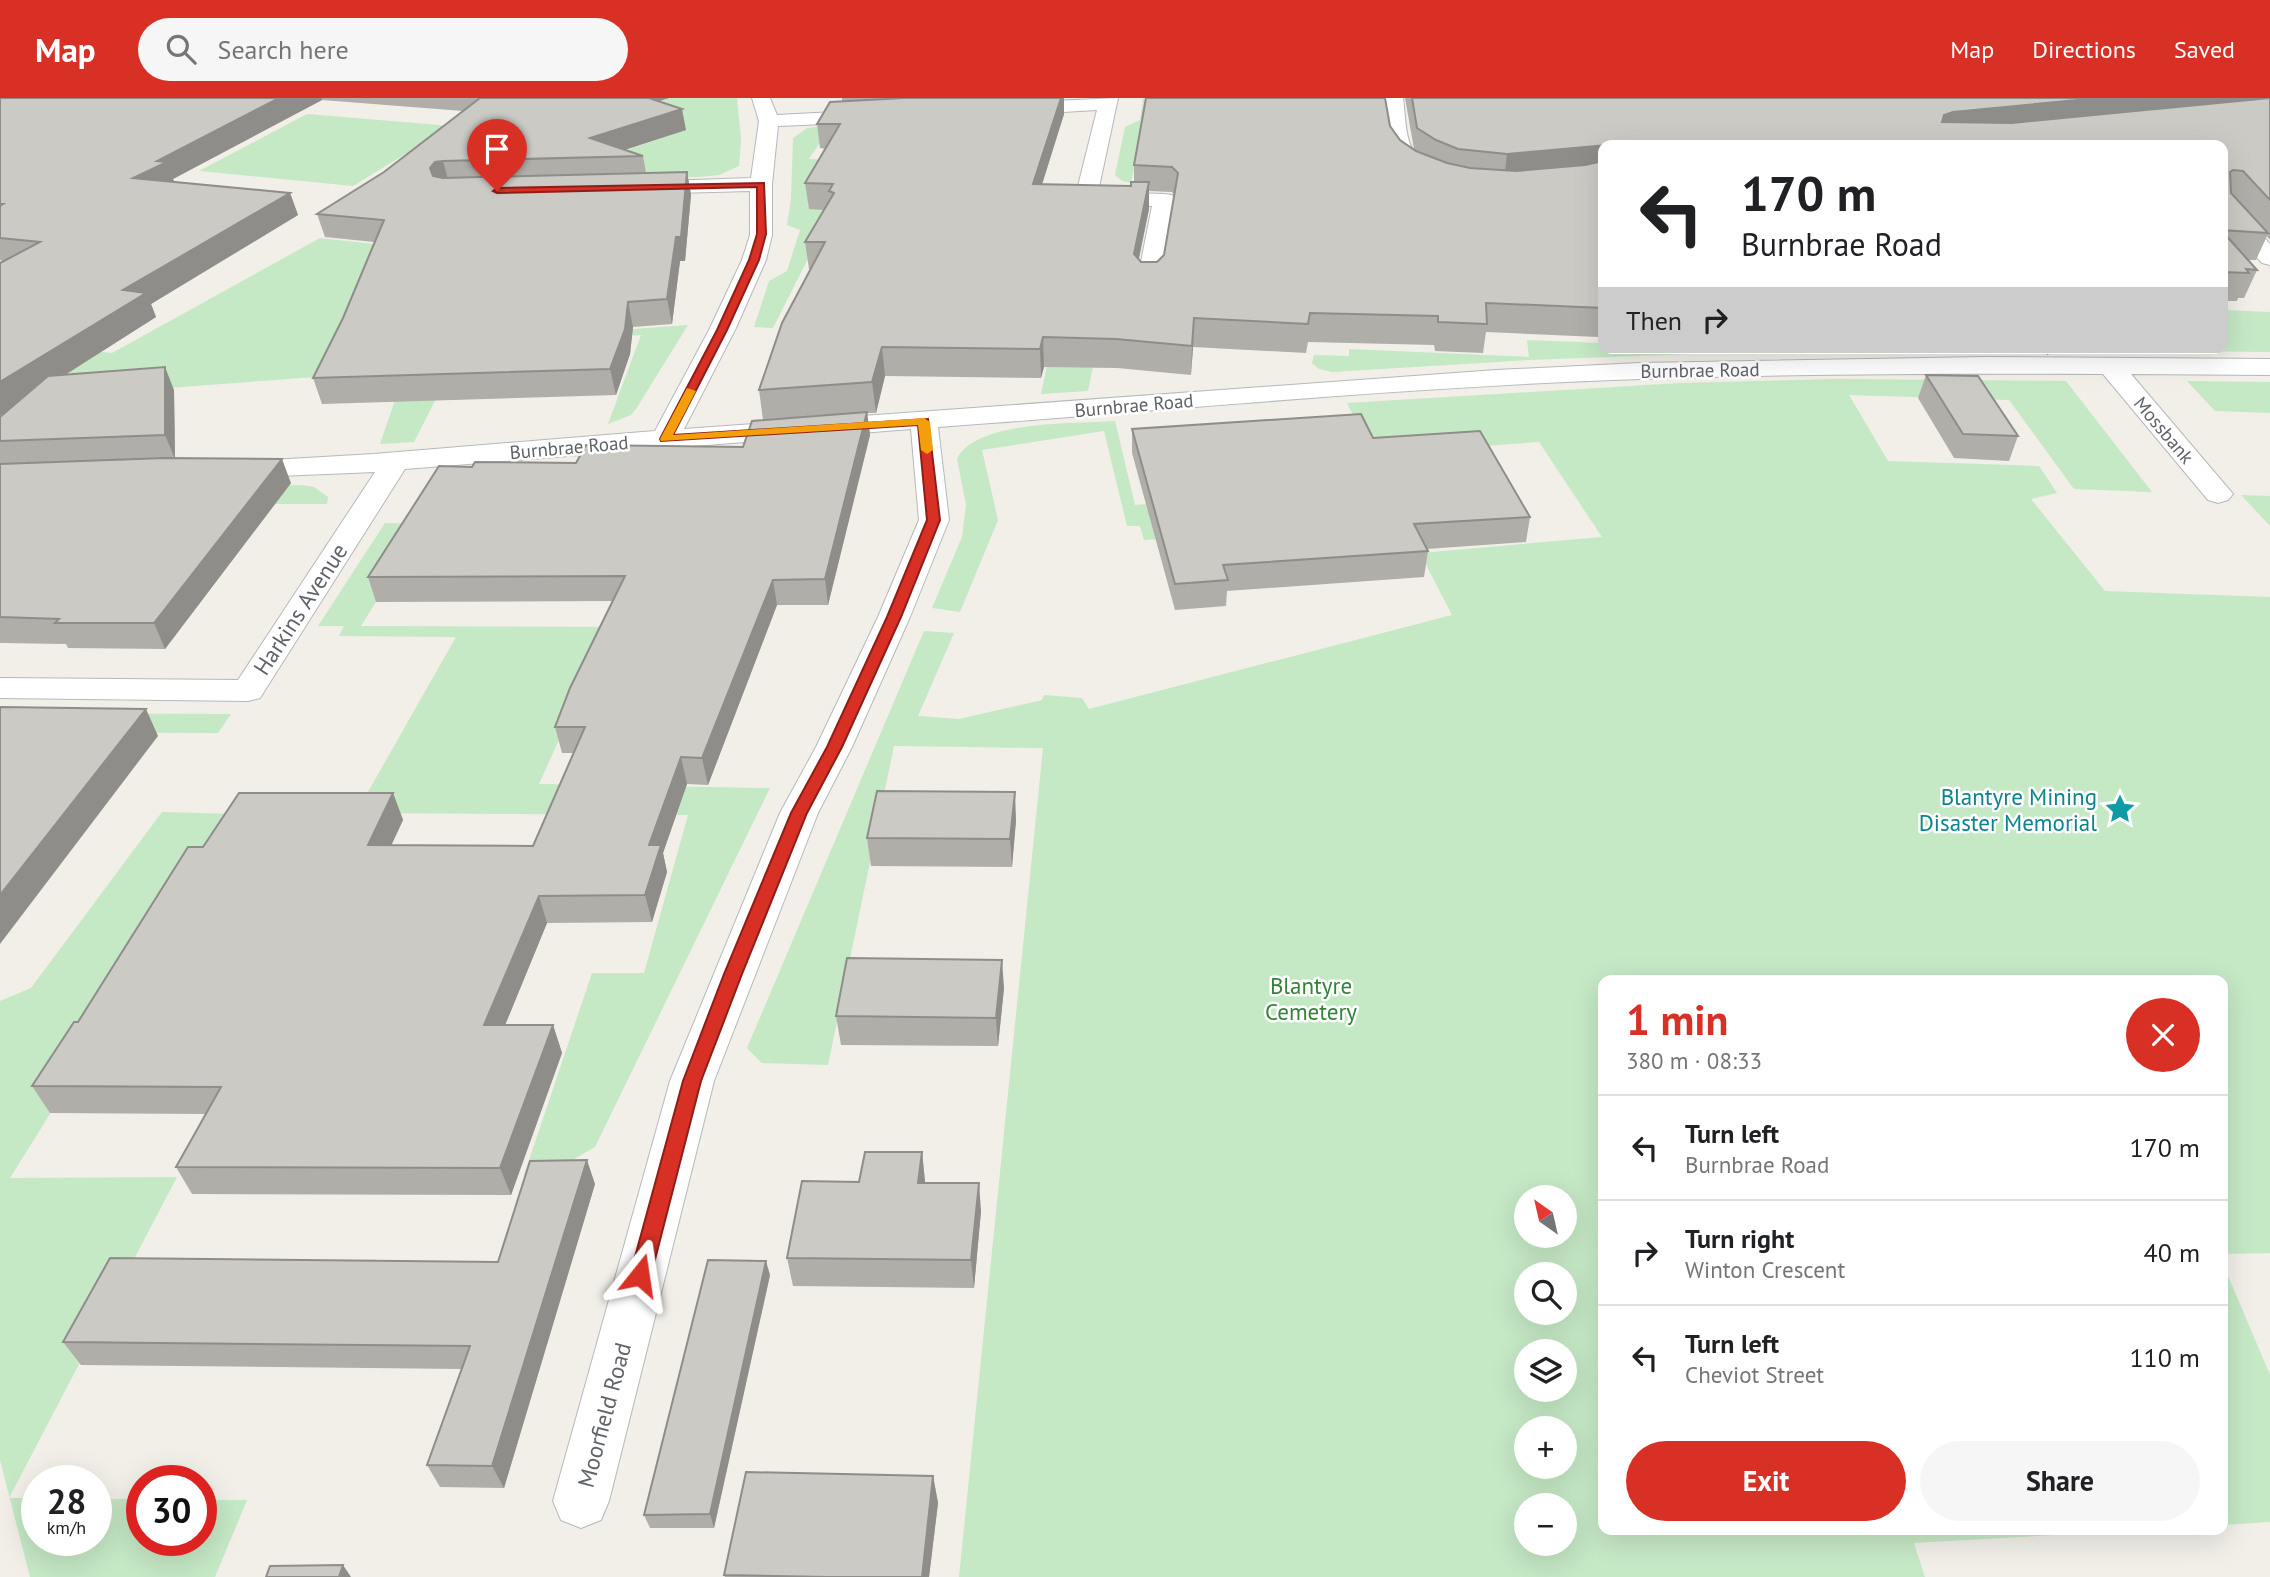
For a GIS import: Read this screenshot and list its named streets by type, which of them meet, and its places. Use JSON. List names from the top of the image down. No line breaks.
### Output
{"streets":{"street":["Burnbrae Road","Mossbank","Harkins Avenue","Moorfield Road"]},"crossings":[["Burnbrae Road","Mossbank"],["Burnbrae Road","Harkins Avenue"],["Burnbrae Road","Moorfield Road"]],"parks":["Blantyre Cemetery"],"places":{"place":["Blantyre Mining Disaster Memorial"]},"north":"top left","page":{"header":"Map","search":"Search here","nav":["Map","Directions","Saved"],"turn":["170 m","Burnbrae Road"],"then":"Then","heading":["1 min","380 m · 08:33"],"list":[{"name":"Turn left","note":"Burnbrae Road","value":"170 m"},{"name":"Turn right","note":"Winton Crescent","value":"40 m"},{"name":"Turn left","note":"Cheviot Street","value":"110 m"}],"map_buttons":["+","−"],"buttons":["Exit","Share"],"speed":"28 km/h","limit":"30"}}
